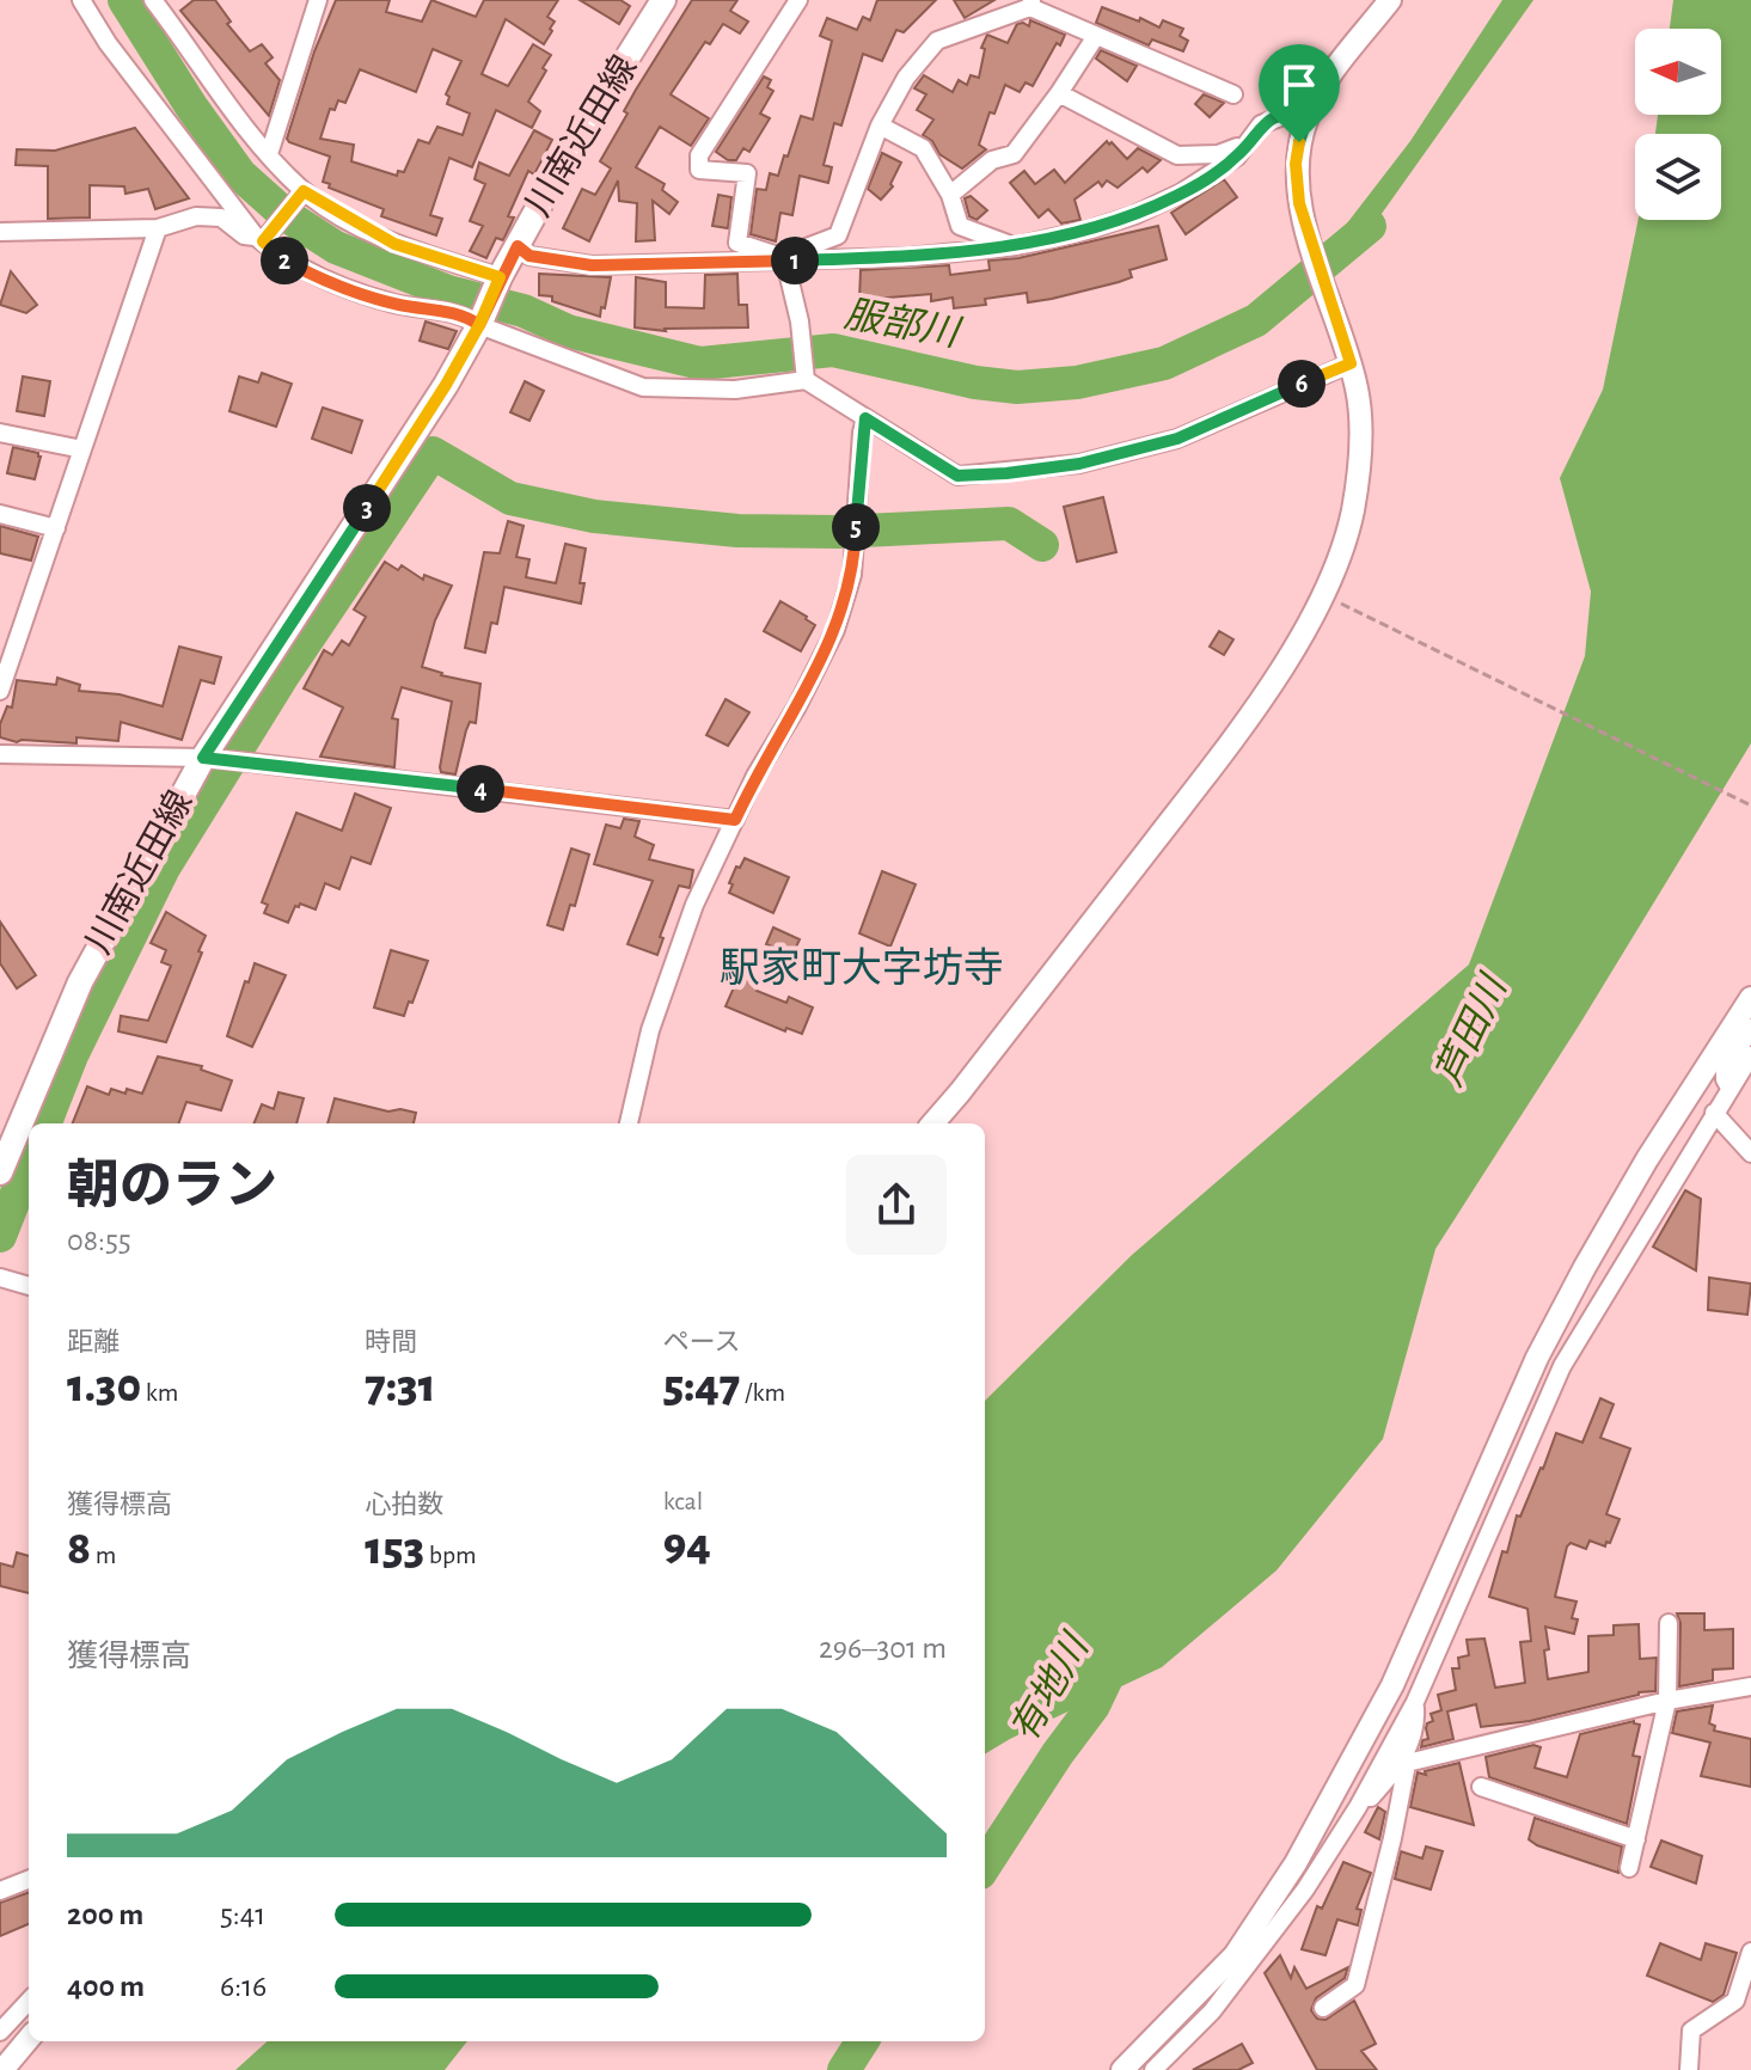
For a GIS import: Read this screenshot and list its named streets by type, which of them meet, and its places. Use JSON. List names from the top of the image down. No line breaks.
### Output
{"streets":{"main road":["川南近田線"]},"districts":["駅家町大字坊寺"],"water":["服部川","芦田川","有地川"],"north":"left","page":{"pins":["1","2","6","3","5","4"],"heading":["朝のラン","08:55"],"stats":[["距離","1.30 km"],["時間","7:31"],["ペース","5:47 /km"],["獲得標高","8 m"],["心拍数","153 bpm"],["kcal","94"]],"chart":["獲得標高","296–301 m"],"list":[{"name":"200 m","note":"5:41"},{"name":"400 m","note":"6:16"}]}}
